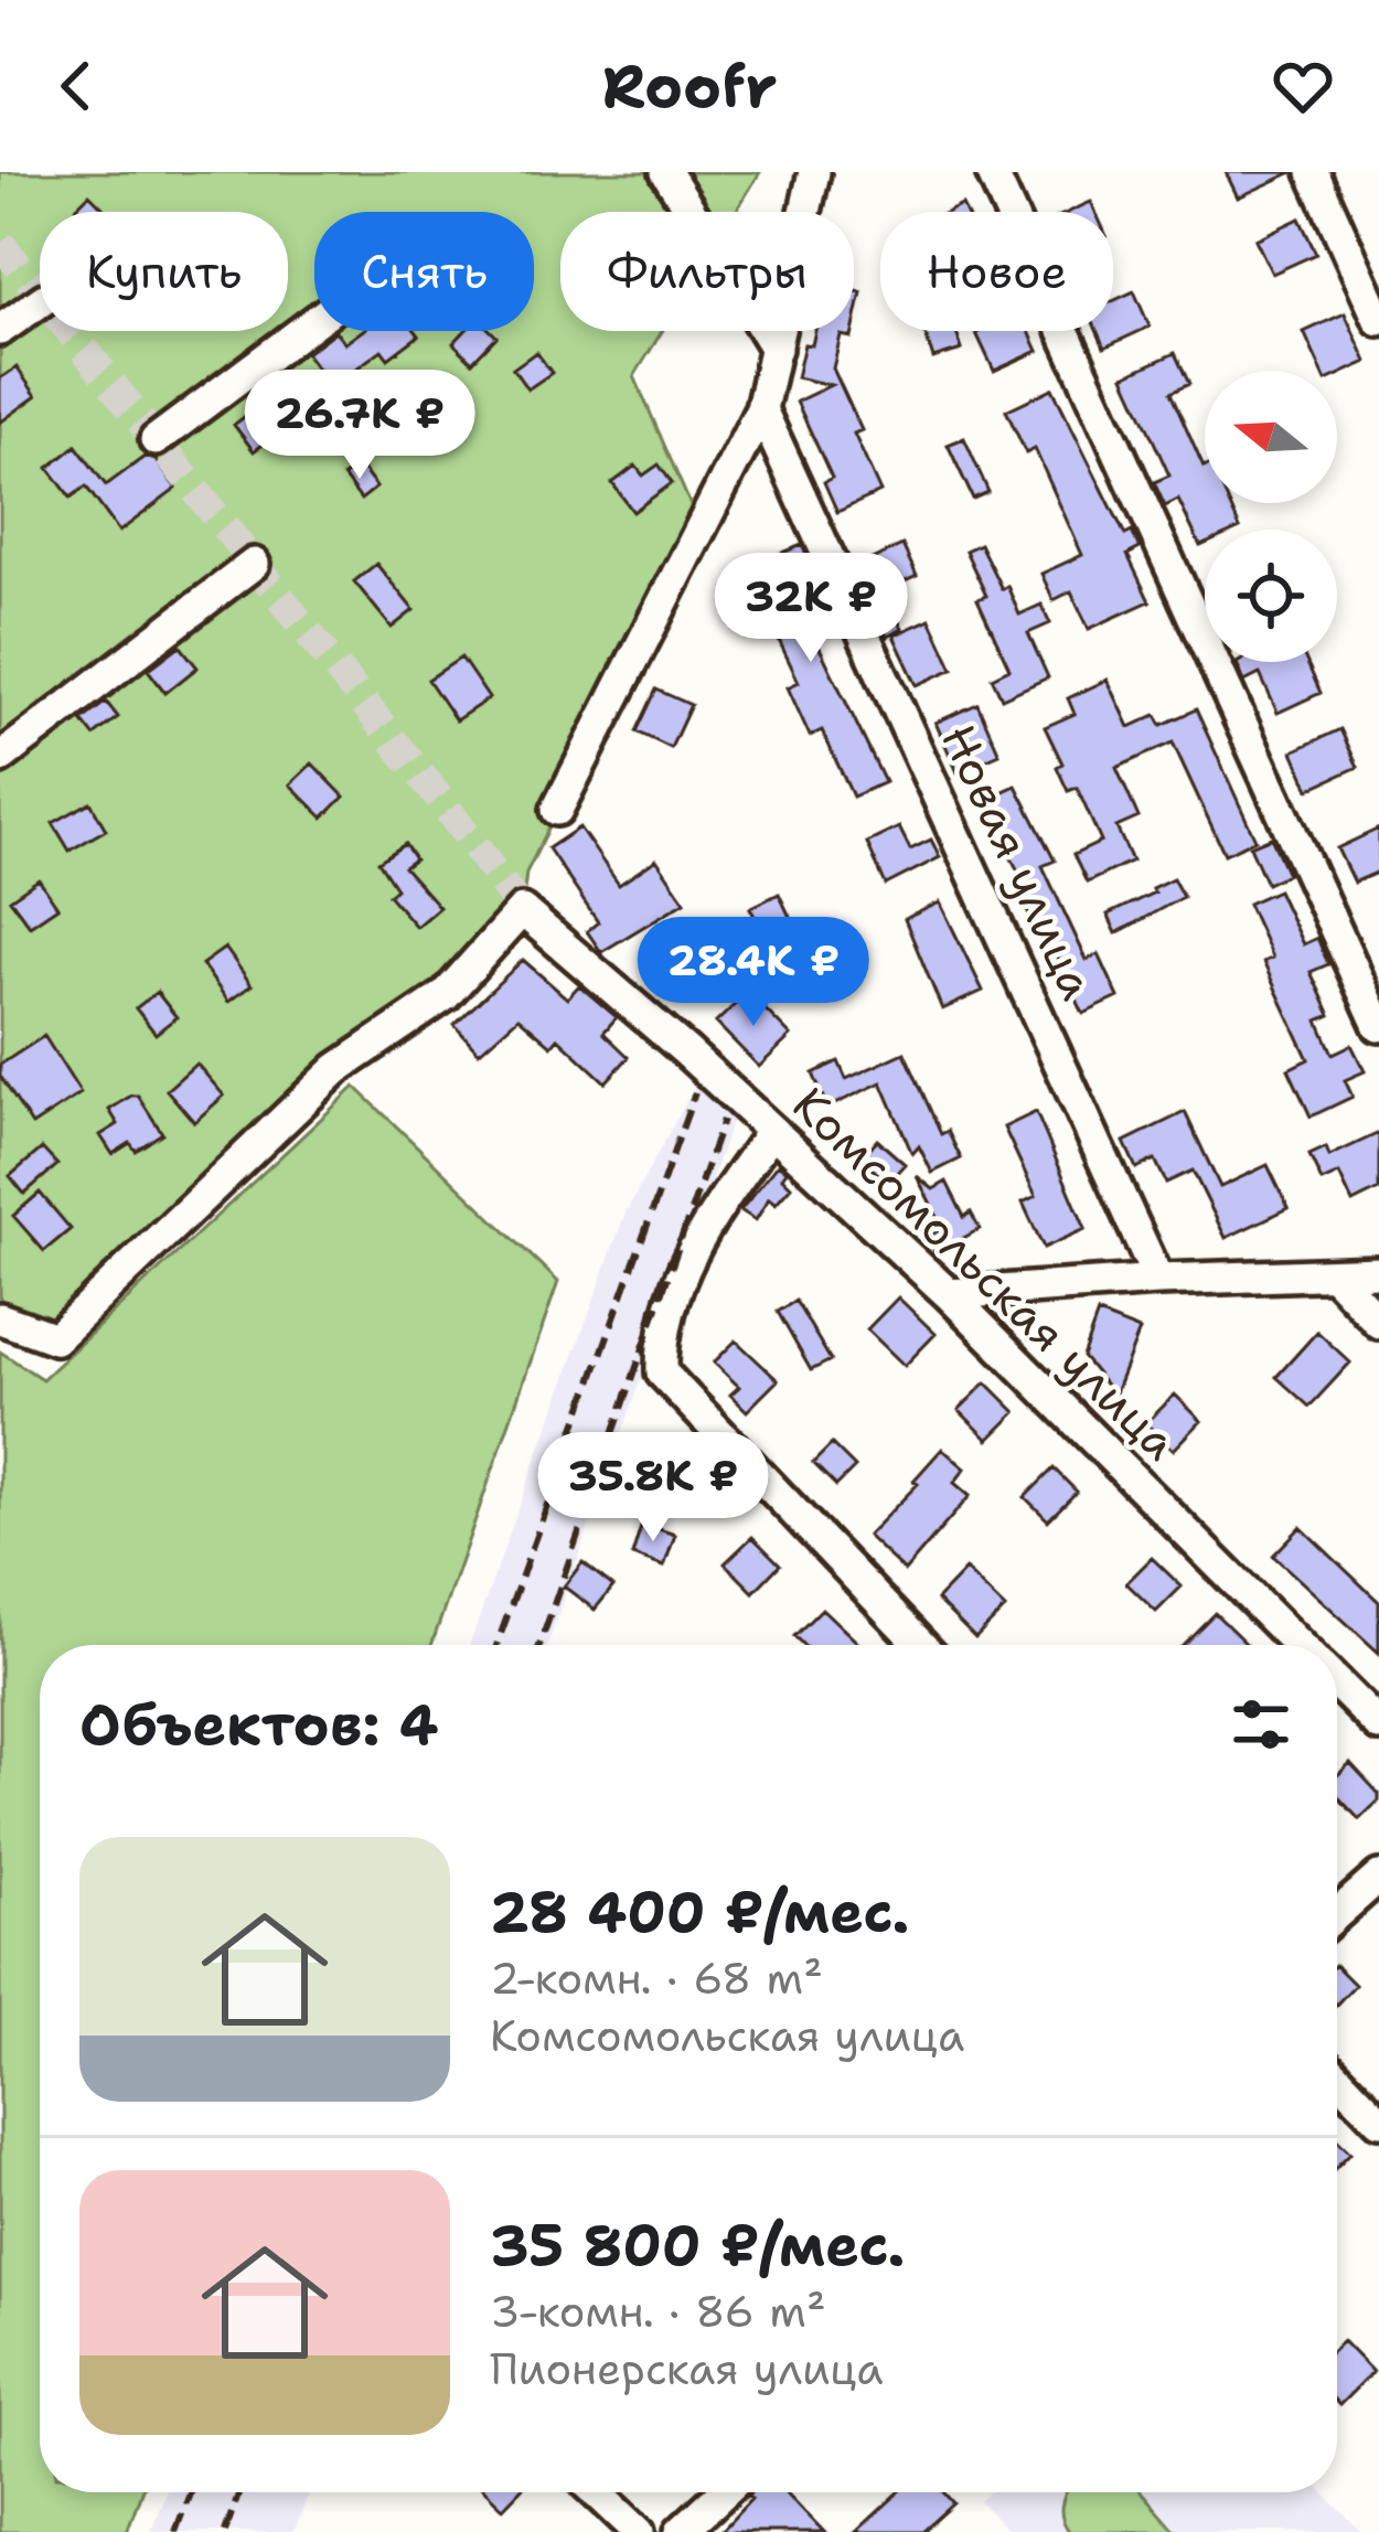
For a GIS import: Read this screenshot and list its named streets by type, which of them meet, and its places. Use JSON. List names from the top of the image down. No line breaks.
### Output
{"streets":{"street":["Новая улица","Комсомольская улица"]},"north":"left","page":{"header":"Roofr","chip":["Купить","Снять","Фильтры","Новое"],"price":["26.7K ₽","32K ₽","28.4K ₽","35.8K ₽"],"heading":"Объектов: 4","list":[{"name":"28 400 ₽/мес.","note":"2-комн. · 68 m² · Комсомольская улица"},{"name":"35 800 ₽/мес.","note":"3-комн. · 86 m² · Пионерская улица"}]}}
